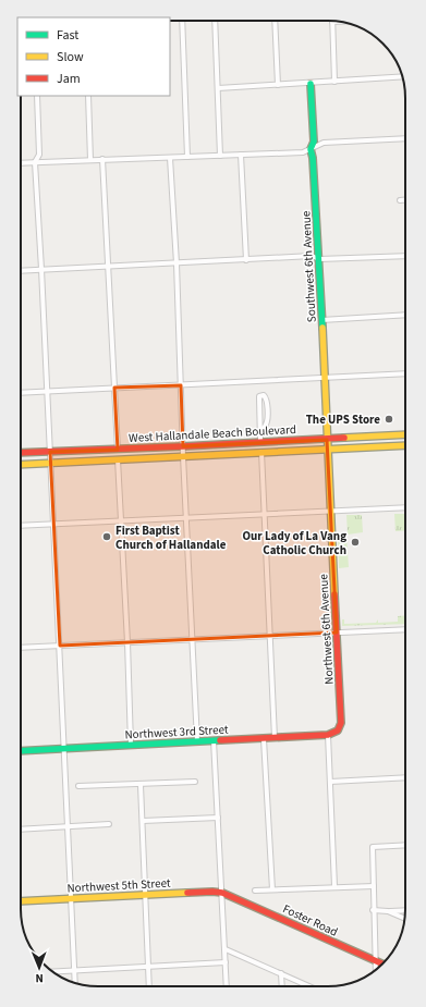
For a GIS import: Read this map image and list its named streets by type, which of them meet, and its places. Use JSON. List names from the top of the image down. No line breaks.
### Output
{"streets":{"street":["Southwest 6th Avenue","West Hallandale Beach Boulevard","Northwest 6th Avenue","Northwest 3rd Street","Northwest 5th Street","Foster Road"]},"crossings":[["Southwest 6th Avenue","West Hallandale Beach Boulevard"],["Southwest 6th Avenue","Northwest 6th Avenue"],["West Hallandale Beach Boulevard","Northwest 6th Avenue"],["Northwest 6th Avenue","Northwest 3rd Street"],["Northwest 5th Street","Foster Road"]],"places":["The UPS Store","First Baptist Church of Hallandale","Our Lady of La Vang Catholic Church"],"legend":["Fast","Slow","Jam"],"north":"bottom"}
